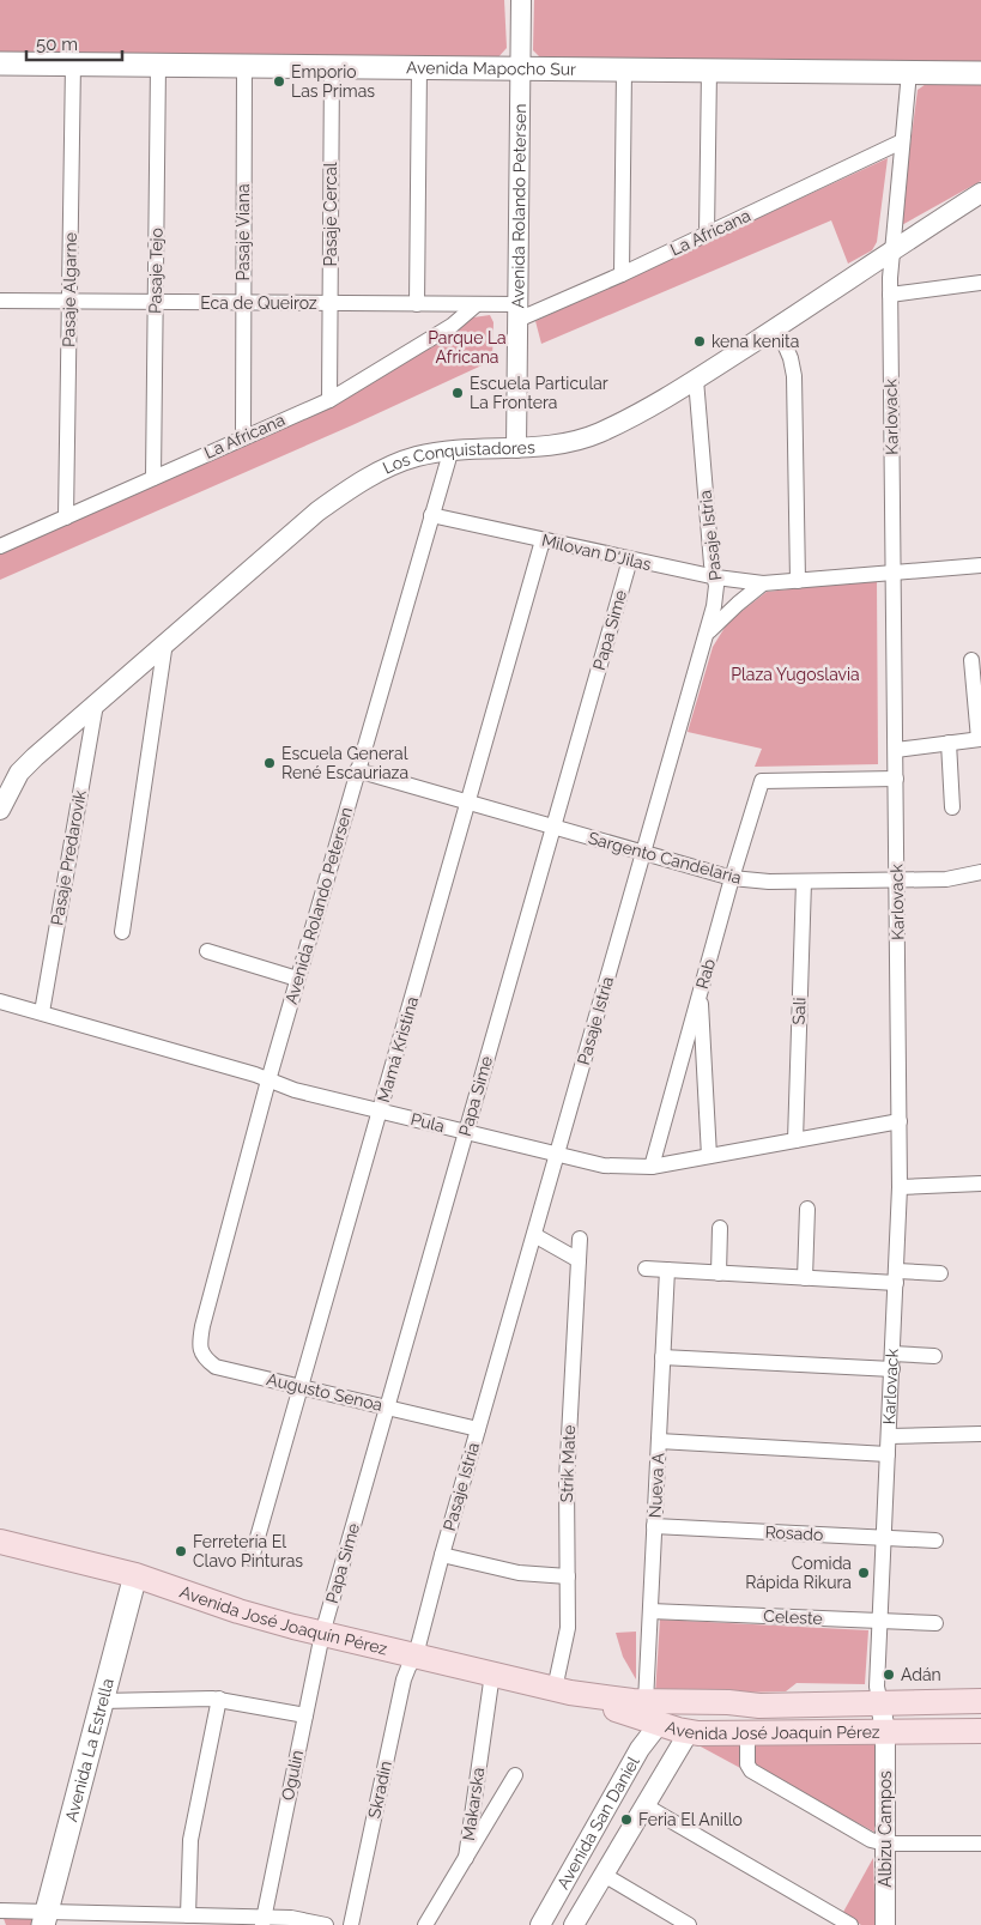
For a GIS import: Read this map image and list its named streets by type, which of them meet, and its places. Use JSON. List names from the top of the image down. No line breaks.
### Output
{"streets":{"main road":["Avenida Mapocho Sur","Avenida José Joaquín Pérez","Avenida La Estrella"],"street":["Avenida Rolando Petersen","Pasaje Cercal","Pasaje Viana","La Africana","Pasaje Tejo","Pasaje Algarne","Eca de Queiroz","Karlovack","Los Conquistadores","Pasaje Istria","Milovan D'Jilas","Papa Sime","Pasaje Predarovik","Sargento Candelaria","Rab","Sali","Mamá Kristina","Pula","Augusto Senoa","Strik Mate","Nueva A","Rosado","Celeste","Ogulin","Skradin","Makarska","Avenida San Daniel","Albizu Campos"]},"crossings":[["Avenida Mapocho Sur","Avenida Rolando Petersen"],["Avenida Mapocho Sur","Pasaje Cercal"],["Avenida Mapocho Sur","Pasaje Viana"],["Avenida Mapocho Sur","Pasaje Tejo"],["Avenida Mapocho Sur","Pasaje Algarne"],["Avenida Mapocho Sur","Karlovack"],["Avenida Rolando Petersen","La Africana"],["Avenida Rolando Petersen","Eca de Queiroz"],["Avenida Rolando Petersen","Los Conquistadores"],["Avenida Rolando Petersen","Milovan D'Jilas"],["Avenida Rolando Petersen","Sargento Candelaria"],["Avenida Rolando Petersen","Pula"],["Avenida Rolando Petersen","Augusto Senoa"],["Pasaje Cercal","La Africana"],["Pasaje Cercal","Eca de Queiroz"],["Pasaje Viana","La Africana"],["Pasaje Viana","Eca de Queiroz"],["La Africana","Pasaje Tejo"],["La Africana","Pasaje Algarne"],["La Africana","Eca de Queiroz"],["La Africana","Karlovack"],["Pasaje Tejo","Eca de Queiroz"],["Pasaje Algarne","Eca de Queiroz"],["Karlovack","Los Conquistadores"],["Karlovack","Milovan D'Jilas"],["Karlovack","Sargento Candelaria"],["Karlovack","Rab"],["Karlovack","Pula"],["Karlovack","Rosado"],["Karlovack","Celeste"],["Karlovack","Avenida José Joaquín Pérez"],["Karlovack","Albizu Campos"],["Los Conquistadores","Pasaje Istria"],["Los Conquistadores","Pasaje Predarovik"],["Pasaje Istria","Milovan D'Jilas"],["Pasaje Istria","Sargento Candelaria"],["Pasaje Istria","Pula"],["Pasaje Istria","Augusto Senoa"],["Pasaje Istria","Avenida José Joaquín Pérez"],["Pasaje Istria","Skradin"],["Milovan D'Jilas","Papa Sime"],["Milovan D'Jilas","Mamá Kristina"],["Papa Sime","Sargento Candelaria"],["Papa Sime","Pula"],["Papa Sime","Augusto Senoa"],["Papa Sime","Avenida José Joaquín Pérez"],["Papa Sime","Ogulin"],["Pasaje Predarovik","Pula"],["Sargento Candelaria","Rab"],["Sargento Candelaria","Sali"],["Sargento Candelaria","Mamá Kristina"],["Rab","Pula"],["Sali","Pula"],["Mamá Kristina","Pula"],["Mamá Kristina","Augusto Senoa"],["Strik Mate","Avenida José Joaquín Pérez"],["Nueva A","Rosado"],["Nueva A","Celeste"],["Nueva A","Avenida José Joaquín Pérez"],["Avenida José Joaquín Pérez","Avenida La Estrella"],["Avenida José Joaquín Pérez","Ogulin"],["Avenida José Joaquín Pérez","Skradin"],["Avenida José Joaquín Pérez","Makarska"],["Avenida José Joaquín Pérez","Avenida San Daniel"],["Avenida José Joaquín Pérez","Albizu Campos"]],"parks":["Parque La Africana","Plaza Yugoslavia"],"places":["Emporio Las Primas","kena kenita","Escuela Particular La Frontera","Escuela General René Escauriaza","Ferretería El Clavo Pinturas","Comida Rápida Rikura","Adán","Feria El Anillo"],"scale_bar":"50 m"}
